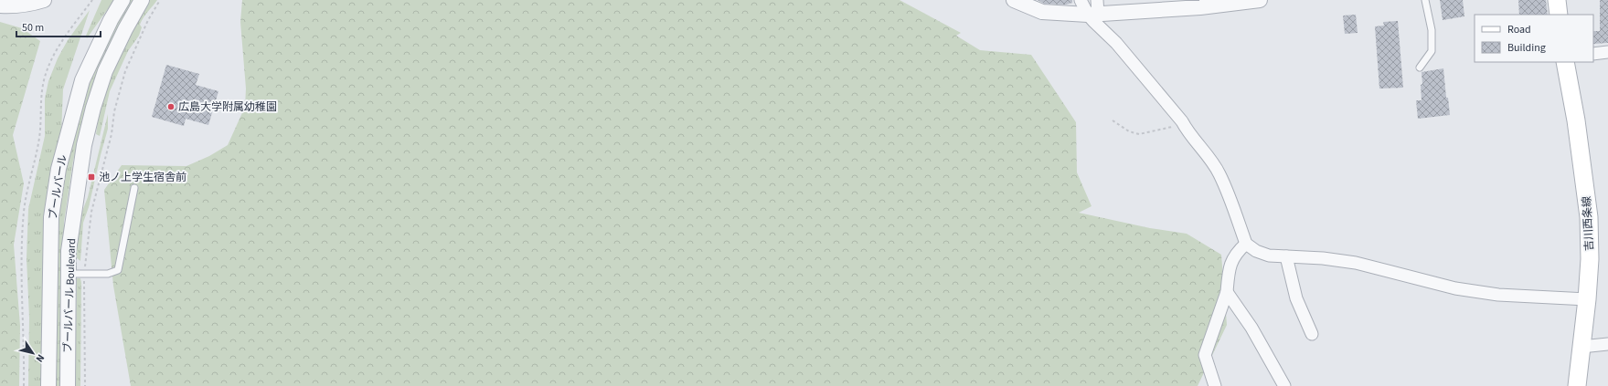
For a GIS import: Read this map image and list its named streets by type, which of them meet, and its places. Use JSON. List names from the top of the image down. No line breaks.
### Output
{"streets":{"main road":["吉川西条線"],"street":["ブールバール","ブールバール Boulevard"]},"places":{"other":["広島大学附属幼稚園"],"transit":["池ノ上学生宿舎前"]},"legend":["Road","Building"],"scale_bar":"50 m","north":"bottom right"}
